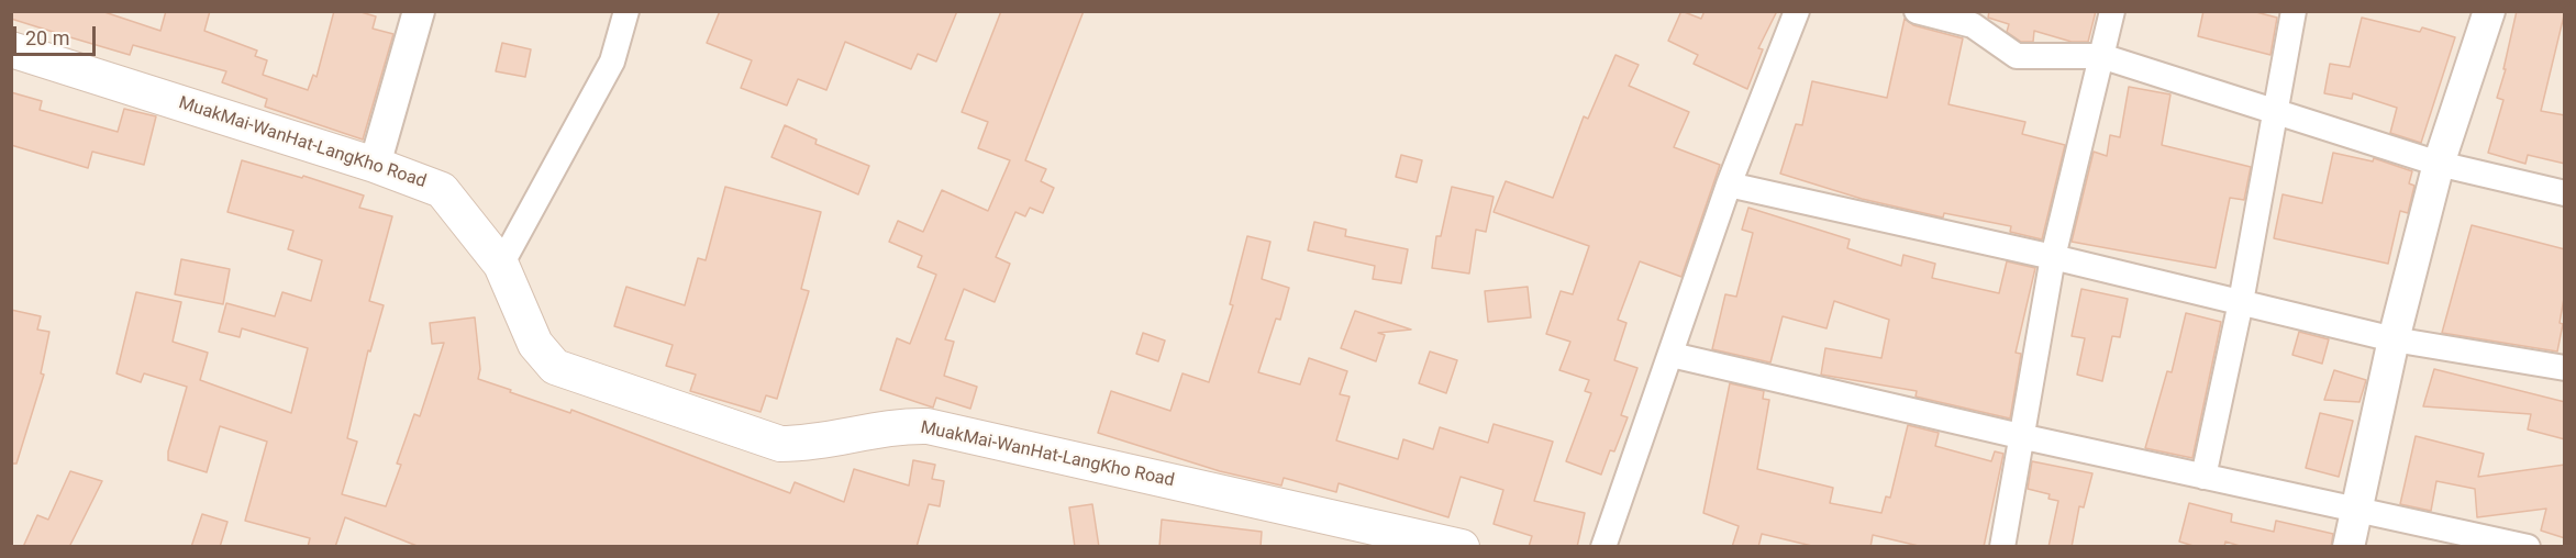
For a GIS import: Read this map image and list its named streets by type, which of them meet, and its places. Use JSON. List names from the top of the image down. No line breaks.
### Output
{"streets":{"main road":["MuakMai-WanHat-LangKho Road"]},"scale_bar":"20 m"}
